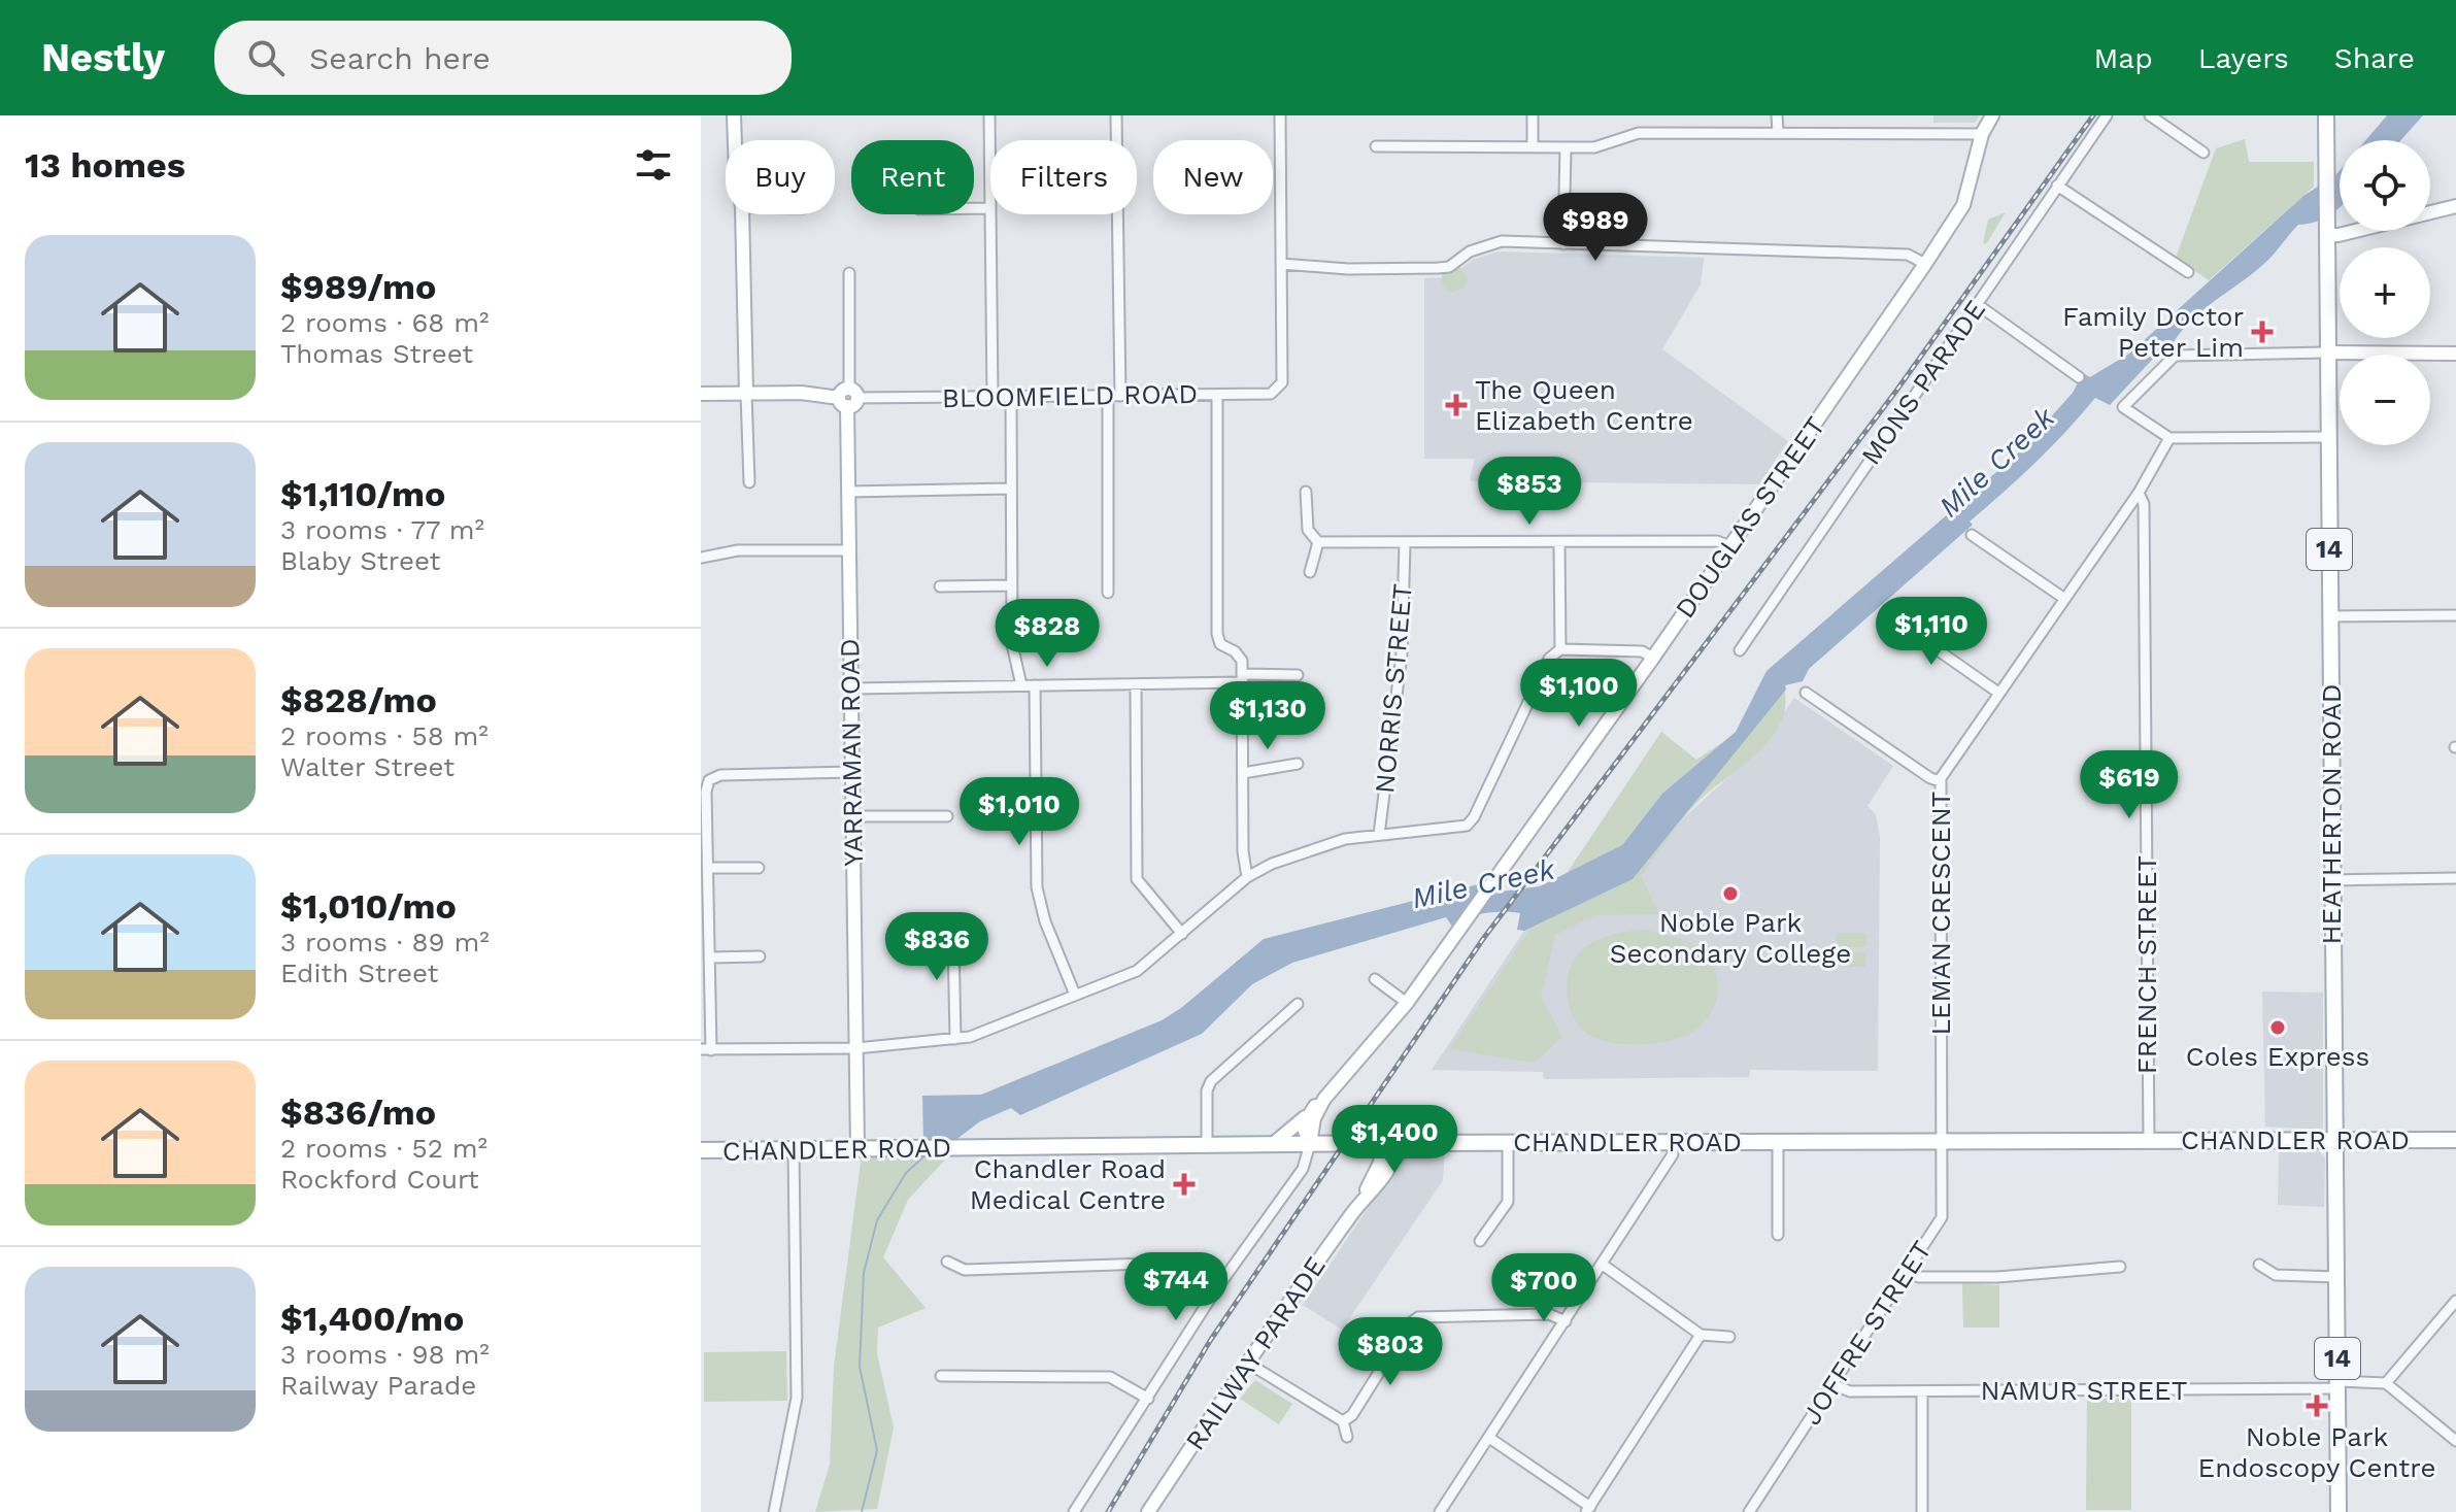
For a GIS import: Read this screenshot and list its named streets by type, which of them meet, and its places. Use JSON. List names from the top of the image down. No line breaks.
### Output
{"streets":{"main road":["BLOOMFIELD ROAD","DOUGLAS STREET","14","YARRAMAN ROAD","HEATHERTON ROAD","CHANDLER ROAD","RAILWAY PARADE"],"street":["MONS PARADE","NORRIS STREET","LEMAN CRESCENT","FRENCH STREET","JOFFRE STREET","NAMUR STREET"]},"crossings":[["BLOOMFIELD ROAD","YARRAMAN ROAD"],["DOUGLAS STREET","CHANDLER ROAD"],["YARRAMAN ROAD","CHANDLER ROAD"],["HEATHERTON ROAD","CHANDLER ROAD"],["HEATHERTON ROAD","NAMUR STREET"],["LEMAN CRESCENT","FRENCH STREET"],["LEMAN CRESCENT","CHANDLER ROAD"],["LEMAN CRESCENT","JOFFRE STREET"],["FRENCH STREET","CHANDLER ROAD"],["CHANDLER ROAD","JOFFRE STREET"],["CHANDLER ROAD","RAILWAY PARADE"],["JOFFRE STREET","NAMUR STREET"]],"water":["Mile Creek"],"places":{"health":["Family Doctor Peter Lim","The Queen Elizabeth Centre","Chandler Road Medical Centre","Noble Park Endoscopy Centre"],"other":["Noble Park Secondary College","Coles Express"]},"page":{"header":"Nestly","search":"Search here","nav":["Map","Layers","Share"],"heading":"13 homes","map_buttons":["+","−"],"chip":["Buy","Rent","Filters","New"],"price":["$989","$853","$1,110","$828","$1,100","$1,130","$619","$1,010","$836","$1,400","$744","$700","$803"],"list":[{"name":"$989/mo","note":"2 rooms · 68 m² · Thomas Street"},{"name":"$1,110/mo","note":"3 rooms · 77 m² · Blaby Street"},{"name":"$828/mo","note":"2 rooms · 58 m² · Walter Street"},{"name":"$1,010/mo","note":"3 rooms · 89 m² · Edith Street"},{"name":"$836/mo","note":"2 rooms · 52 m² · Rockford Court"},{"name":"$1,400/mo","note":"3 rooms · 98 m² · Railway Parade"}]}}
